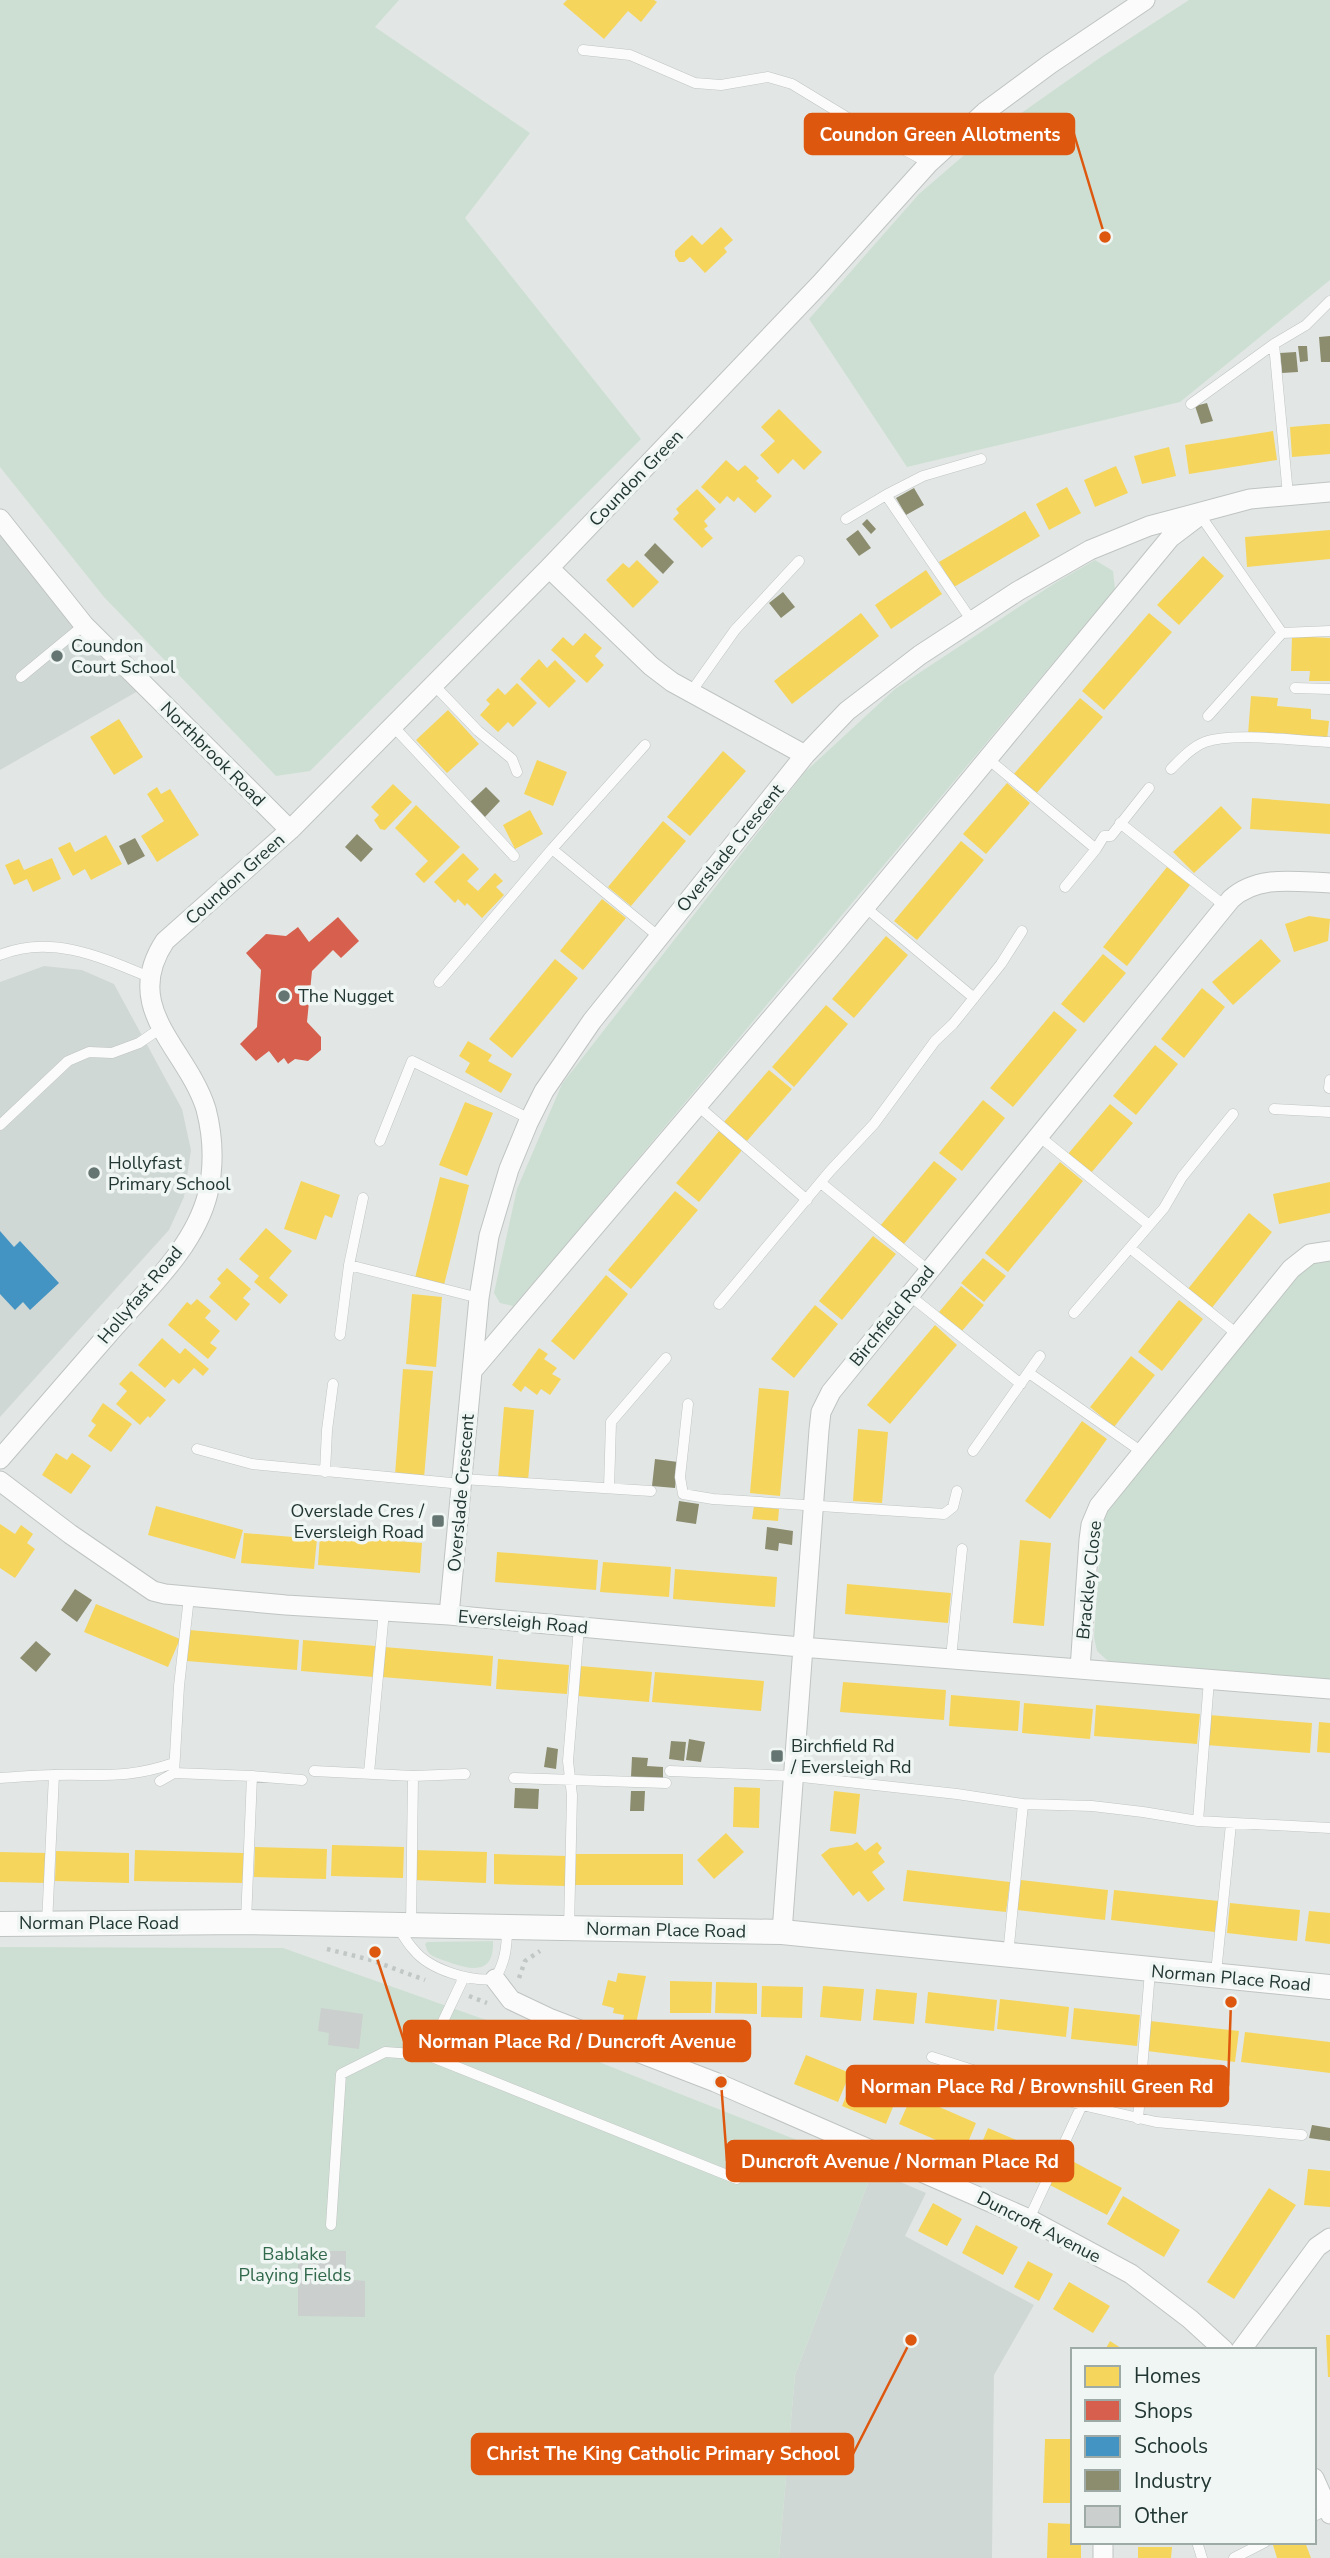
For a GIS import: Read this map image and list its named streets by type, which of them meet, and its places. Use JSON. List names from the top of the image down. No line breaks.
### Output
{"streets":{"street":["Coundon Green","Northbrook Road","Overslade Crescent","Hollyfast Road","Birchfield Road","Brackley Close","Eversleigh Road","Norman Place Road","Duncroft Avenue"]},"crossings":[["Coundon Green","Northbrook Road"],["Coundon Green","Hollyfast Road"],["Overslade Crescent","Eversleigh Road"],["Birchfield Road","Eversleigh Road"],["Birchfield Road","Norman Place Road"],["Brackley Close","Eversleigh Road"]],"parks":["Bablake Playing Fields"],"places":{"other":["Coundon Green Allotments","Coundon Court School","The Nugget","Hollyfast Primary School","Norman Place Rd / Duncroft Avenue","Norman Place Rd / Brownshill Green Rd","Duncroft Avenue / Norman Place Rd","Christ The King Catholic Primary School"],"transit":["Overslade Cres / Eversleigh Road","Birchfield Rd / Eversleigh Rd"]},"legend":["Homes","Shops","Schools","Industry","Other"]}
